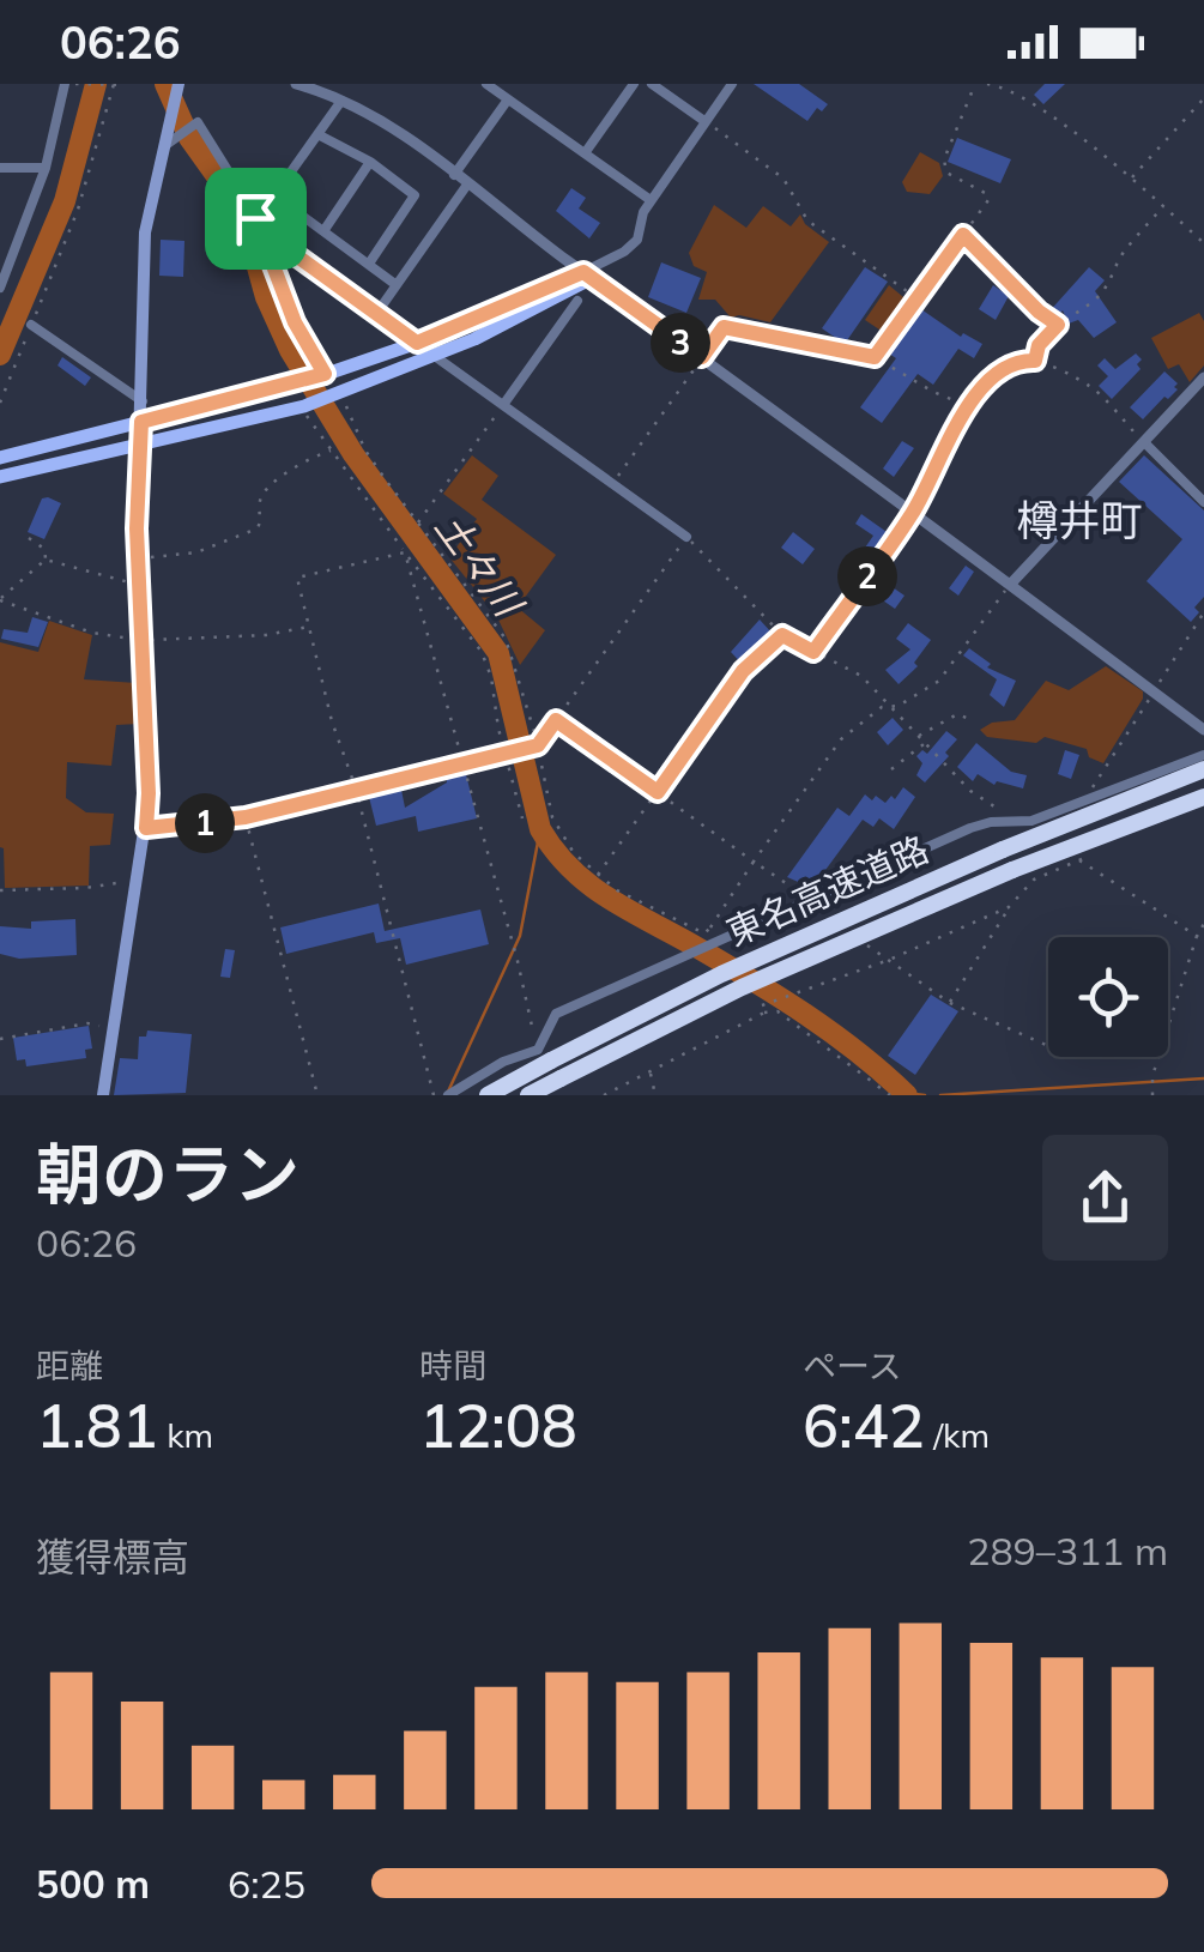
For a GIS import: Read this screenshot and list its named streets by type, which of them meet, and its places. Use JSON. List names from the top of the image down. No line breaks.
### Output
{"streets":{"highway":["東名高速道路"]},"districts":["樽井町"],"water":["土々川"],"page":{"status":"06:26","pins":["3","2","1"],"heading":["朝のラン","06:26"],"stats":[["距離","1.81 km"],["時間","12:08"],["ペース","6:42 /km"]],"chart":["獲得標高","289–311 m"],"list":[{"name":"500 m","note":"6:25"}]}}
